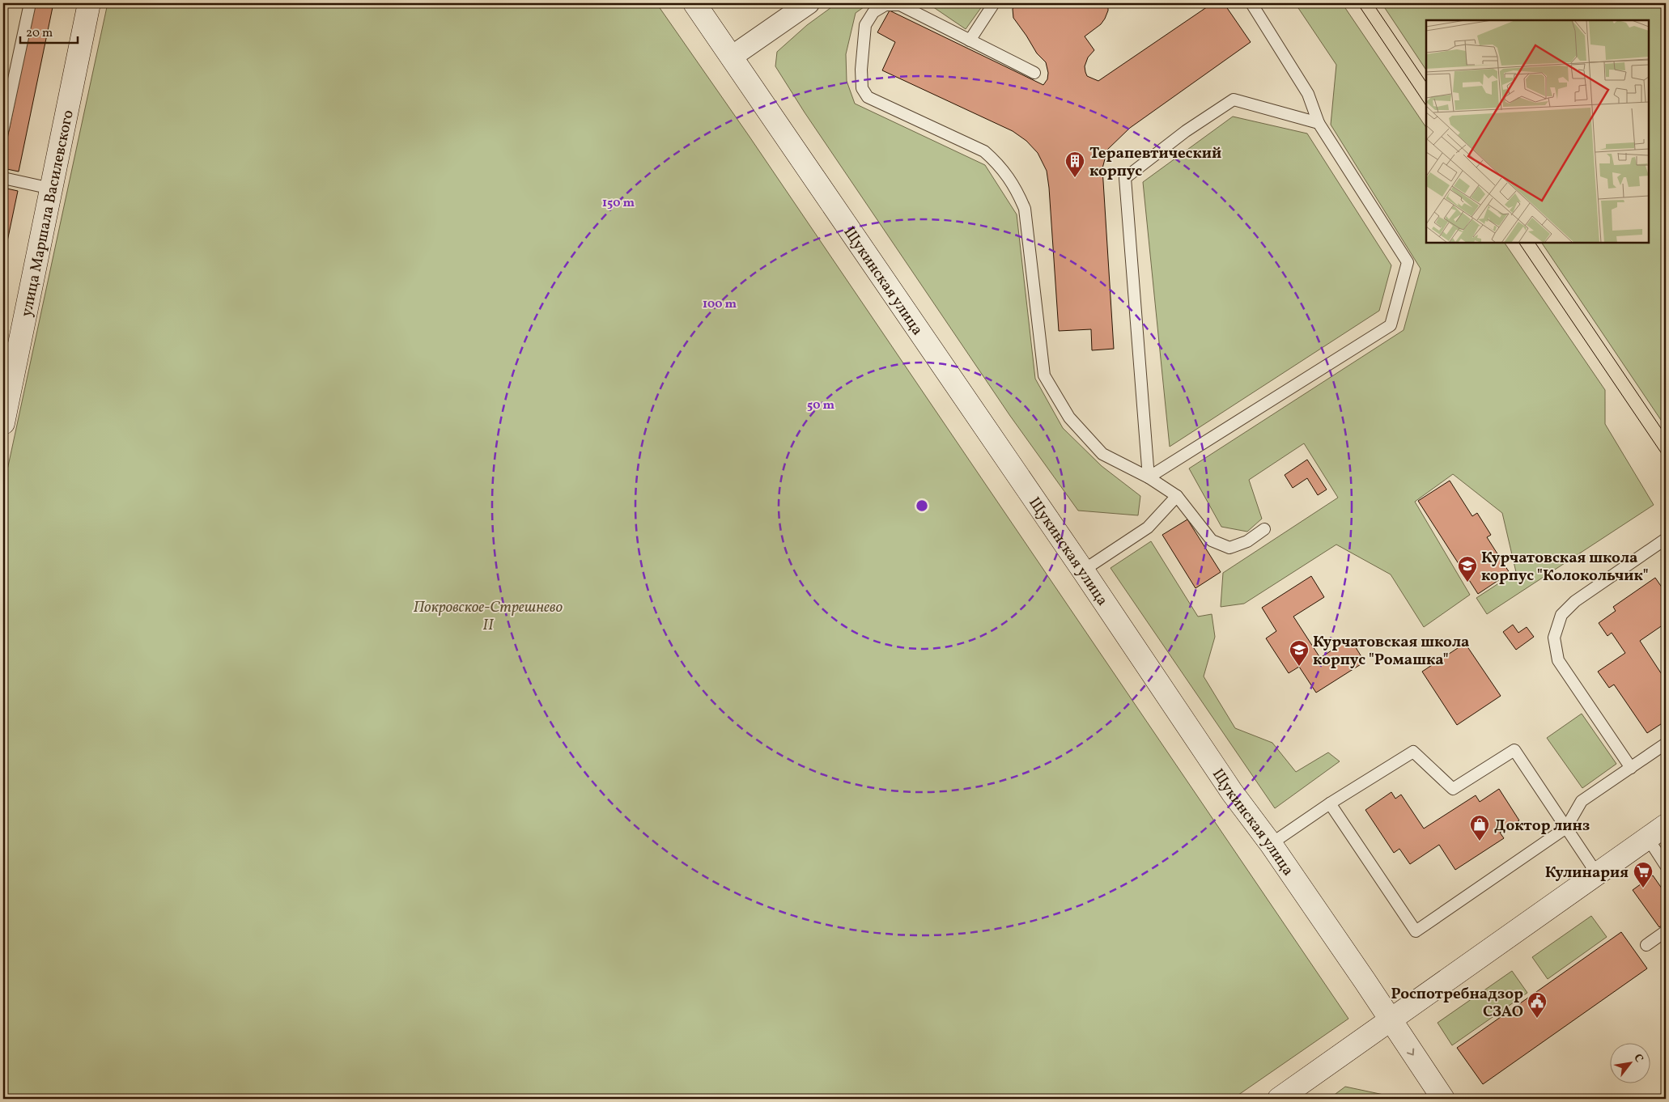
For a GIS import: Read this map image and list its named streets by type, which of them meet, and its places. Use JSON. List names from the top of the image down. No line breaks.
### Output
{"streets":{"main road":["улица Маршала Василевского","Щукинская улица"]},"parks":["Покровское-Стрешнево II"],"places":{"building":["Терапевтический корпус"],"school or university":["Курчатовская школа корпус \"Колокольчик\"","Курчатовская школа корпус \"Ромашка\""],"shop":["Доктор линз"],"supermarket":["Кулинария"],"public building":["Роспотребнадзор СЗАО"]},"scale_bar":"20 m","north":"top right","rings":["150 m","100 m","50 m"]}
